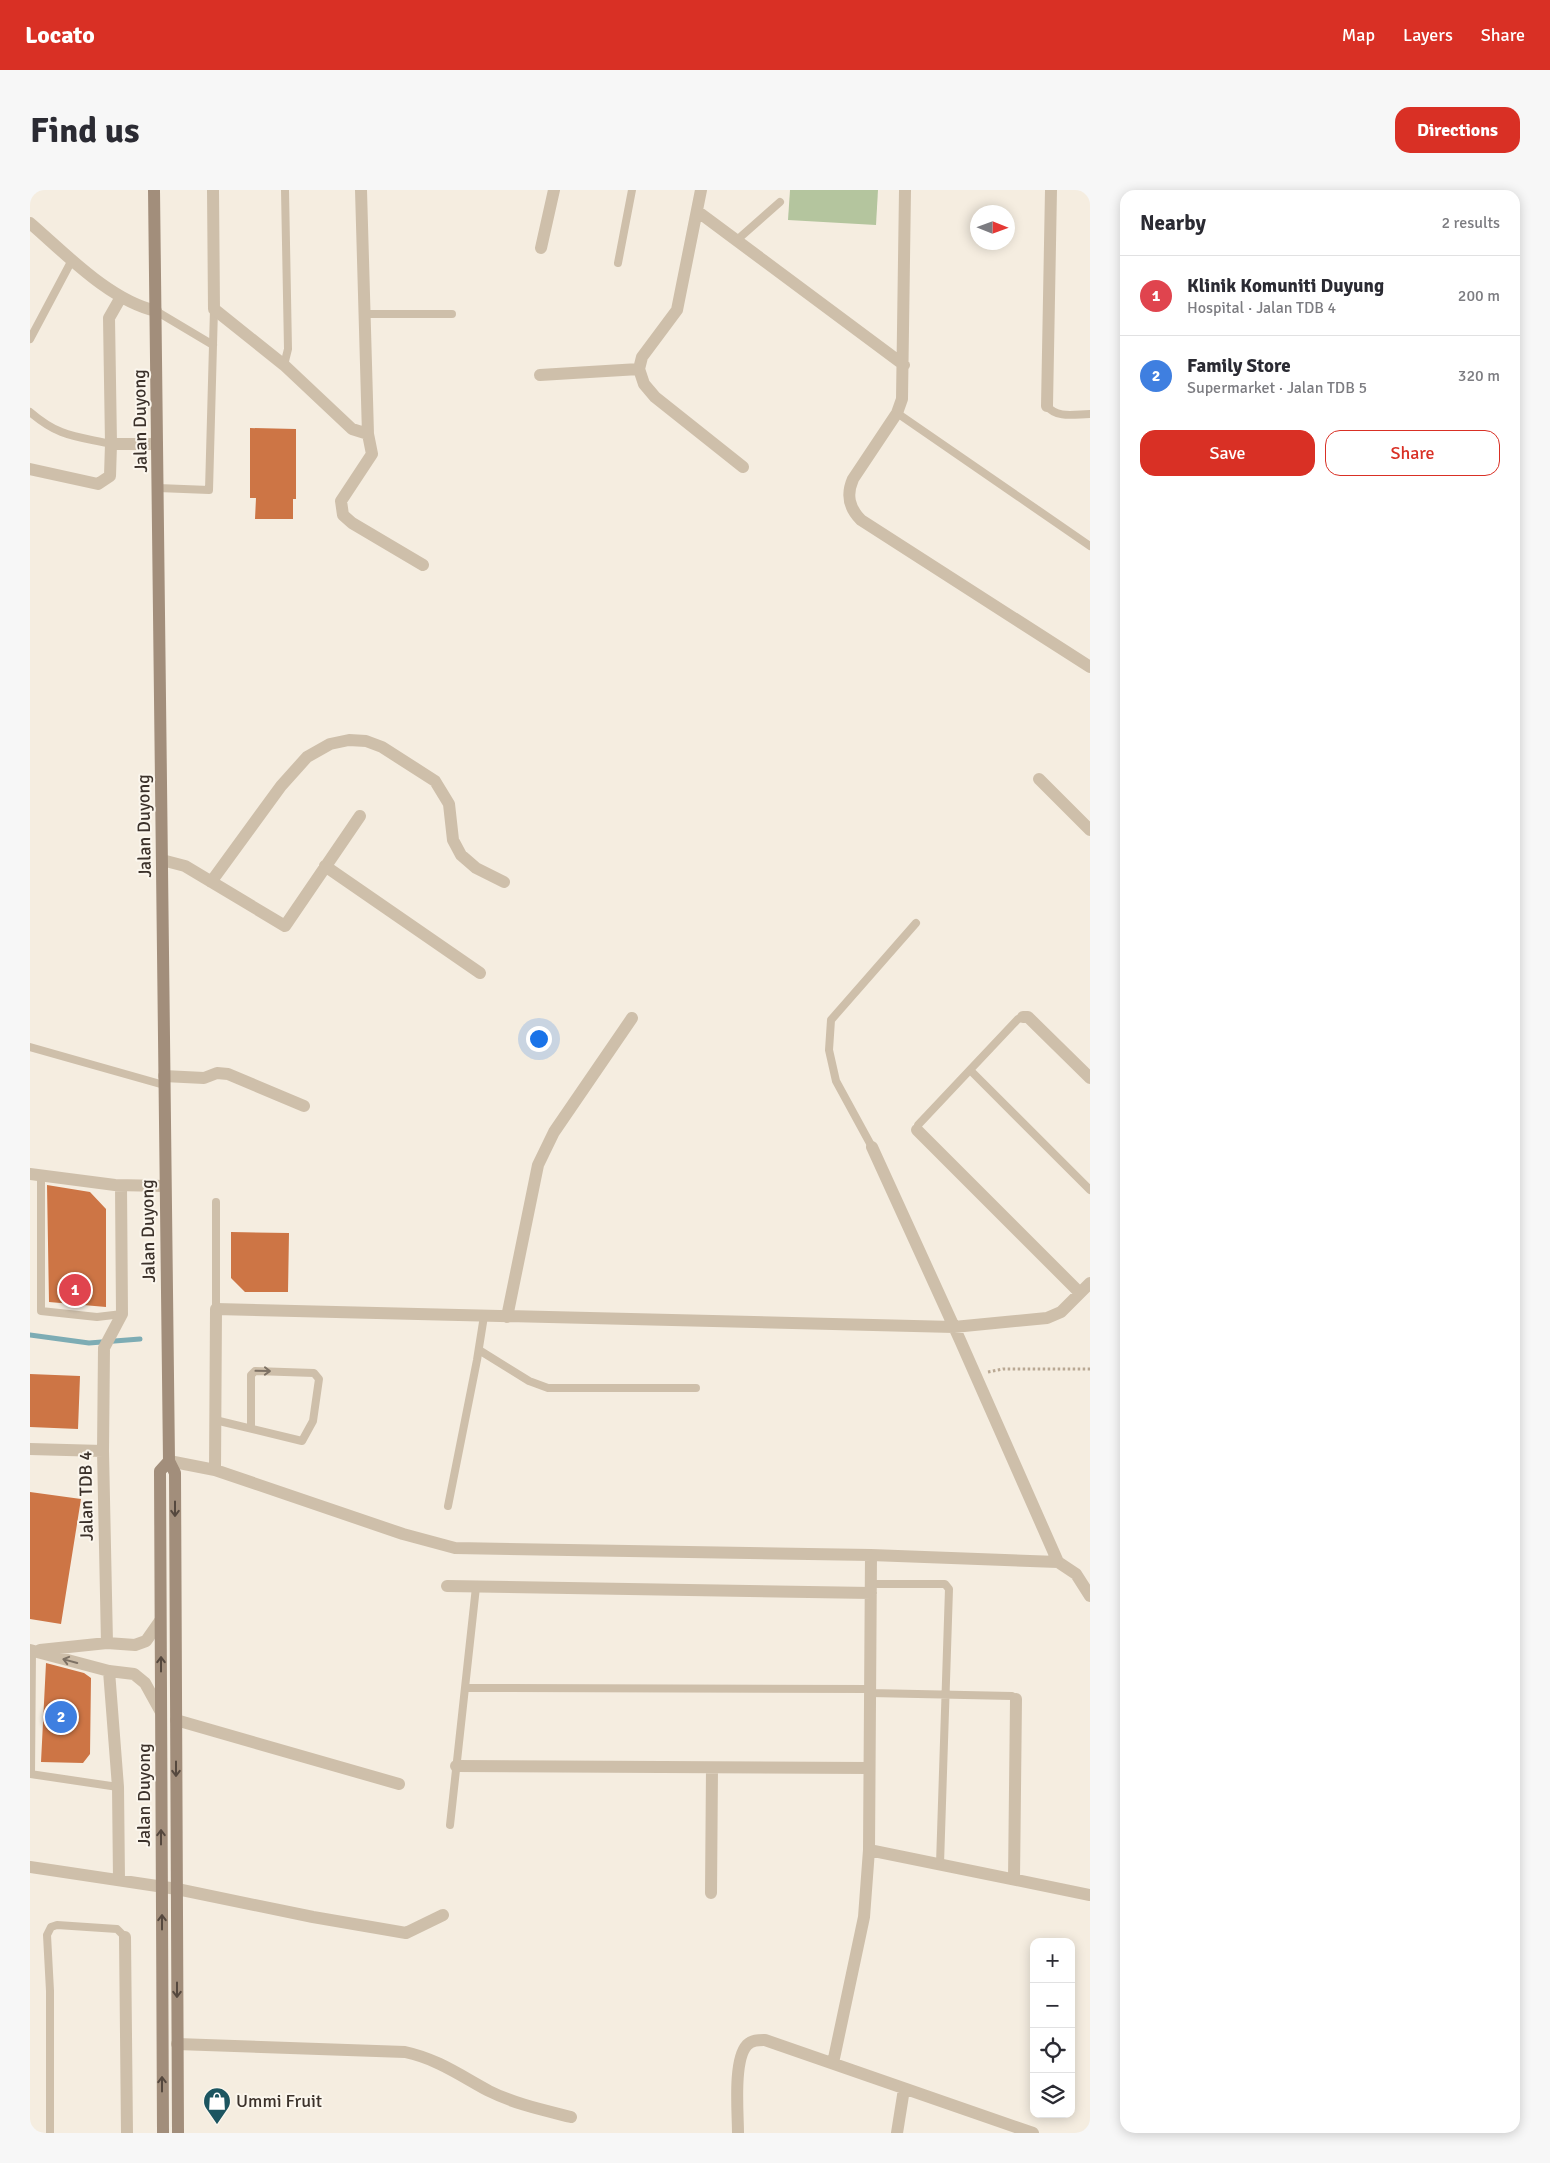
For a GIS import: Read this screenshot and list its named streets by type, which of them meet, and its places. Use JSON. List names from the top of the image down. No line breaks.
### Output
{"streets":{"main road":["Jalan Duyong"],"street":["Jalan TDB 4"]},"places":{"shop":["Ummi Fruit"]},"north":"right","page":{"header":"Locato","nav":["Map","Layers","Share"],"buttons":["Directions",["Save","Share"]],"title":"Find us","heading":["Nearby","2 results"],"list":[{"mark":"1","name":"Klinik Komuniti Duyung","note":"Hospital · Jalan TDB 4","value":"200 m"},{"mark":"2","name":"Family Store","note":"Supermarket · Jalan TDB 5","value":"320 m"}],"pins":["1","2"],"map_buttons":["+","−"]}}
